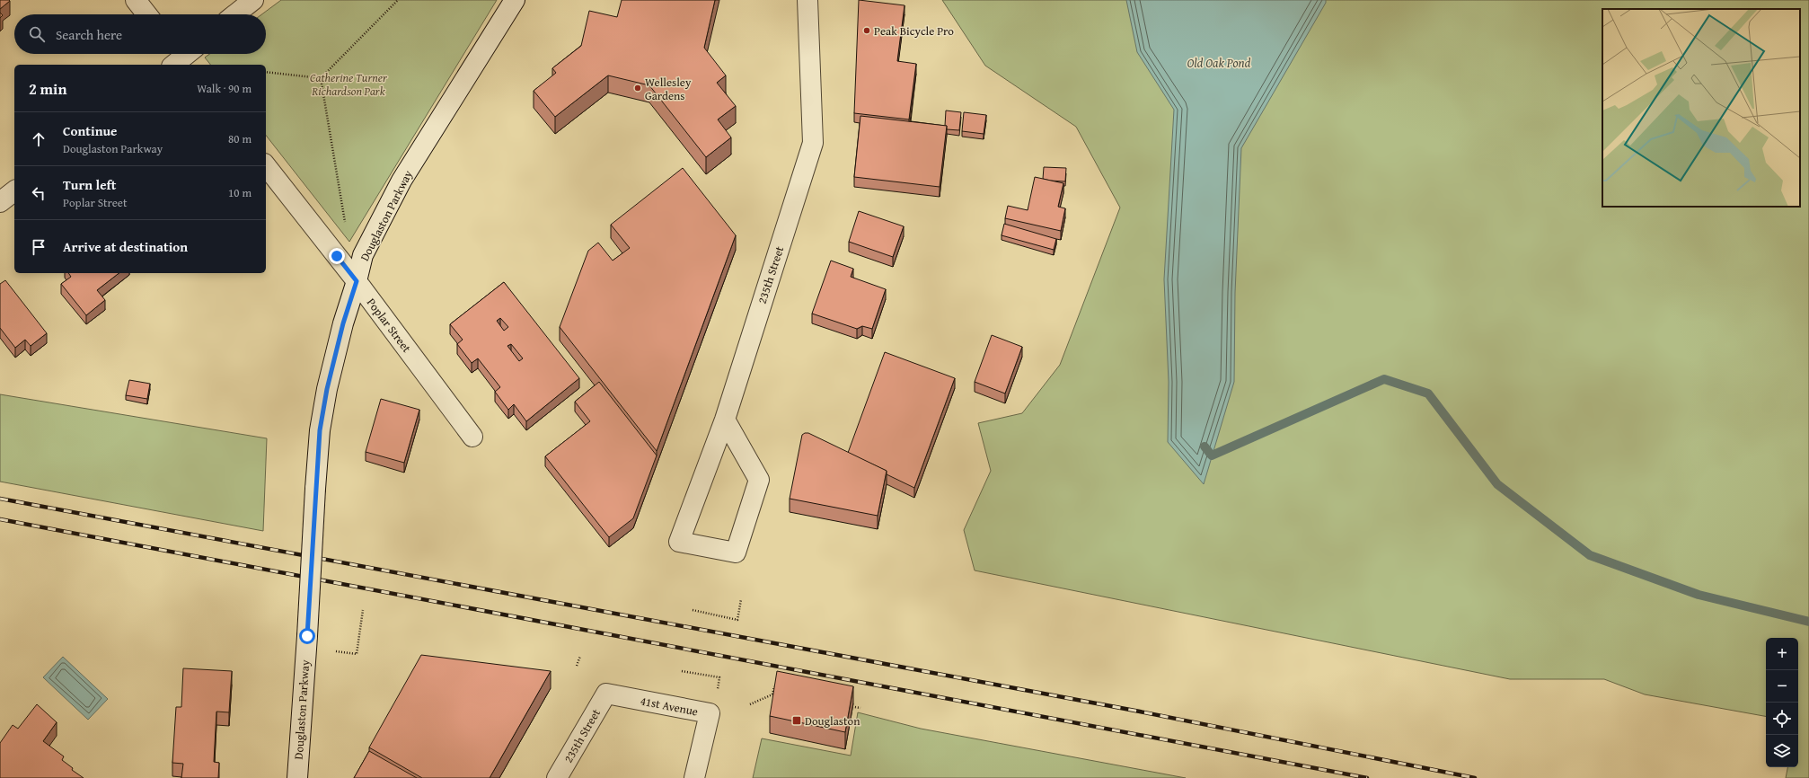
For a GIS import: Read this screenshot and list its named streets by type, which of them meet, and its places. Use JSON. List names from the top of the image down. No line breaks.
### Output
{"streets":{"street":["Douglaston Parkway","235th Street","Poplar Street","41st Avenue"]},"crossings":[["Douglaston Parkway","Poplar Street"],["235th Street","41st Avenue"]],"water":["Old Oak Pond"],"parks":["Catherine Turner Richardson Park"],"places":{"other":["Peak Bicycle Pro","Wellesley Gardens"],"transit":["Douglaston"]},"page":{"search":"Search here","heading":["2 min","Walk · 90 m"],"list":[["Continue","Douglaston Parkway","80 m"],["Turn left","Poplar Street","10 m"],"Arrive at destination"],"map_buttons":["+","−"]}}
